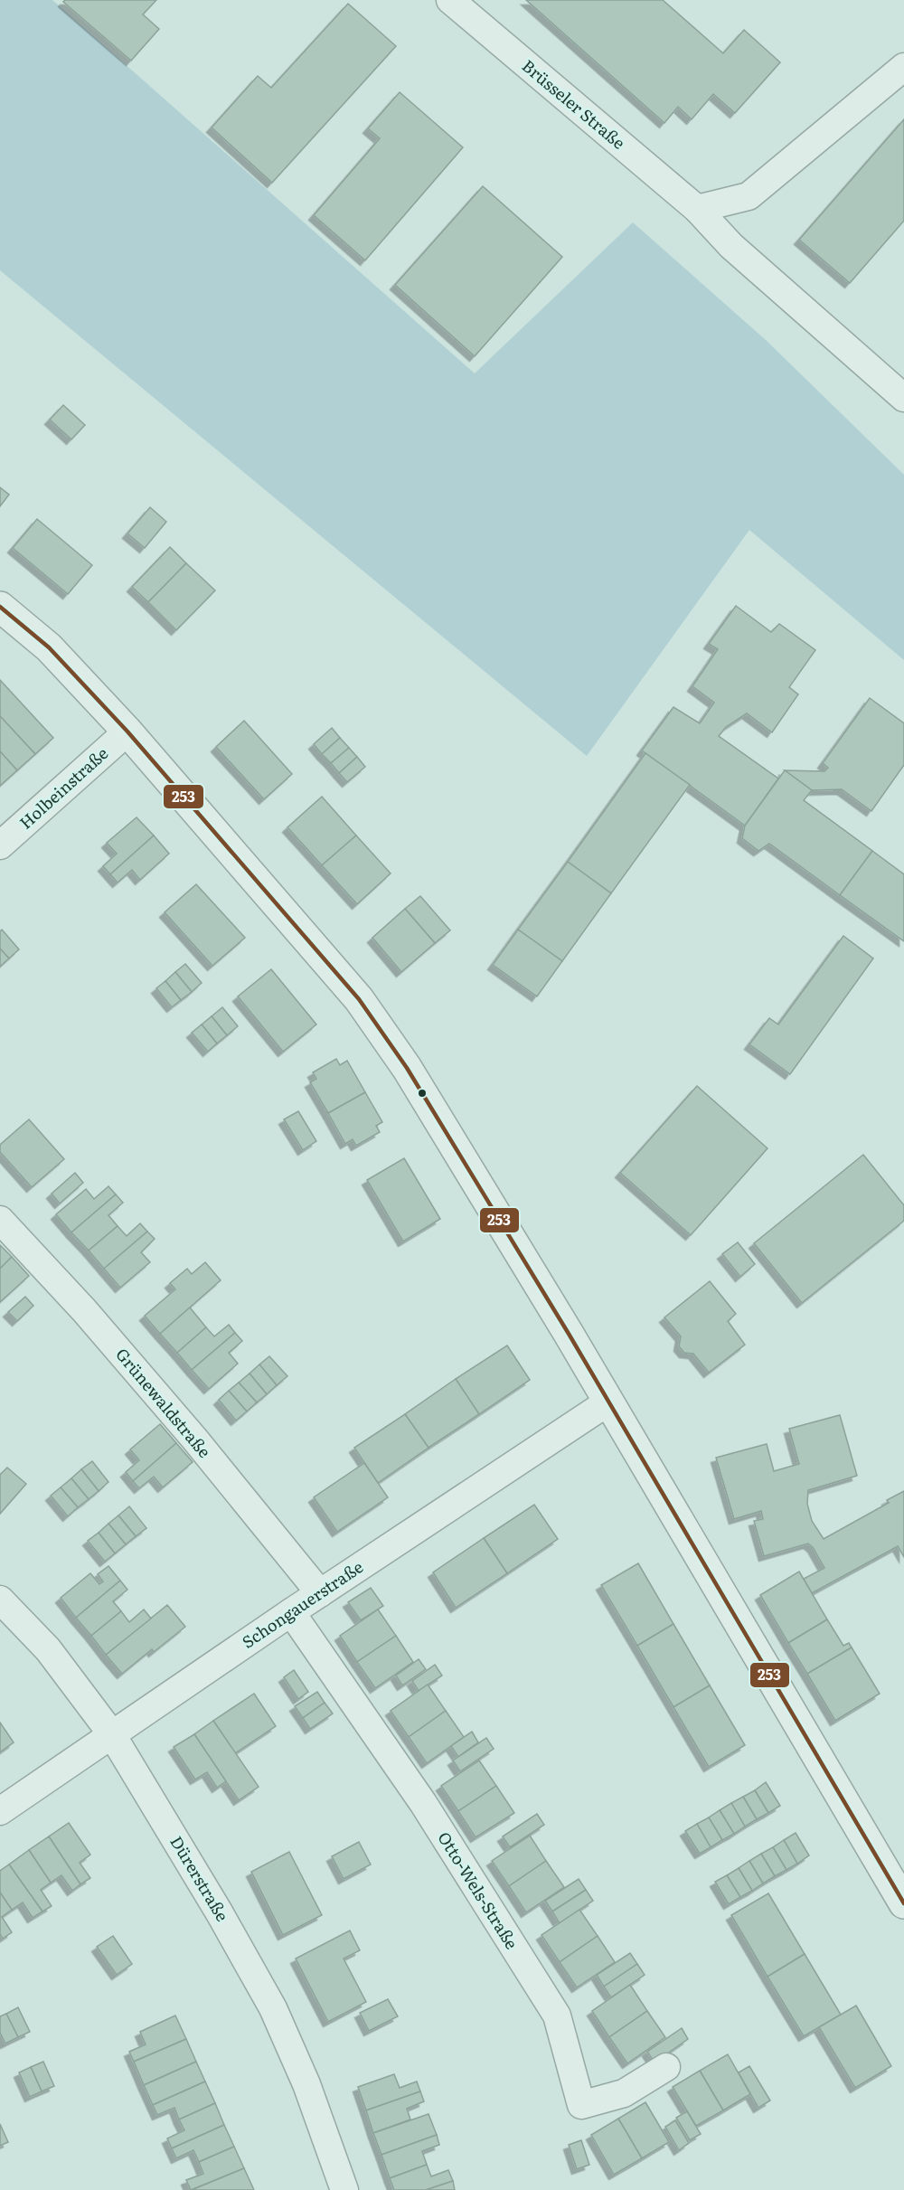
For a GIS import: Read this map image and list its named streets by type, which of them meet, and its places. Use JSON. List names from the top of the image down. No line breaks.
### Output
{"streets":{"street":["Brüsseler Straße","Holbeinstraße","Grünewaldstraße","Schongauerstraße","Dürerstraße","Otto-Wels-Straße"]},"crossings":[["Grünewaldstraße","Schongauerstraße"],["Schongauerstraße","Dürerstraße"],["Schongauerstraße","Otto-Wels-Straße"]],"lines":["transit line 253"]}
